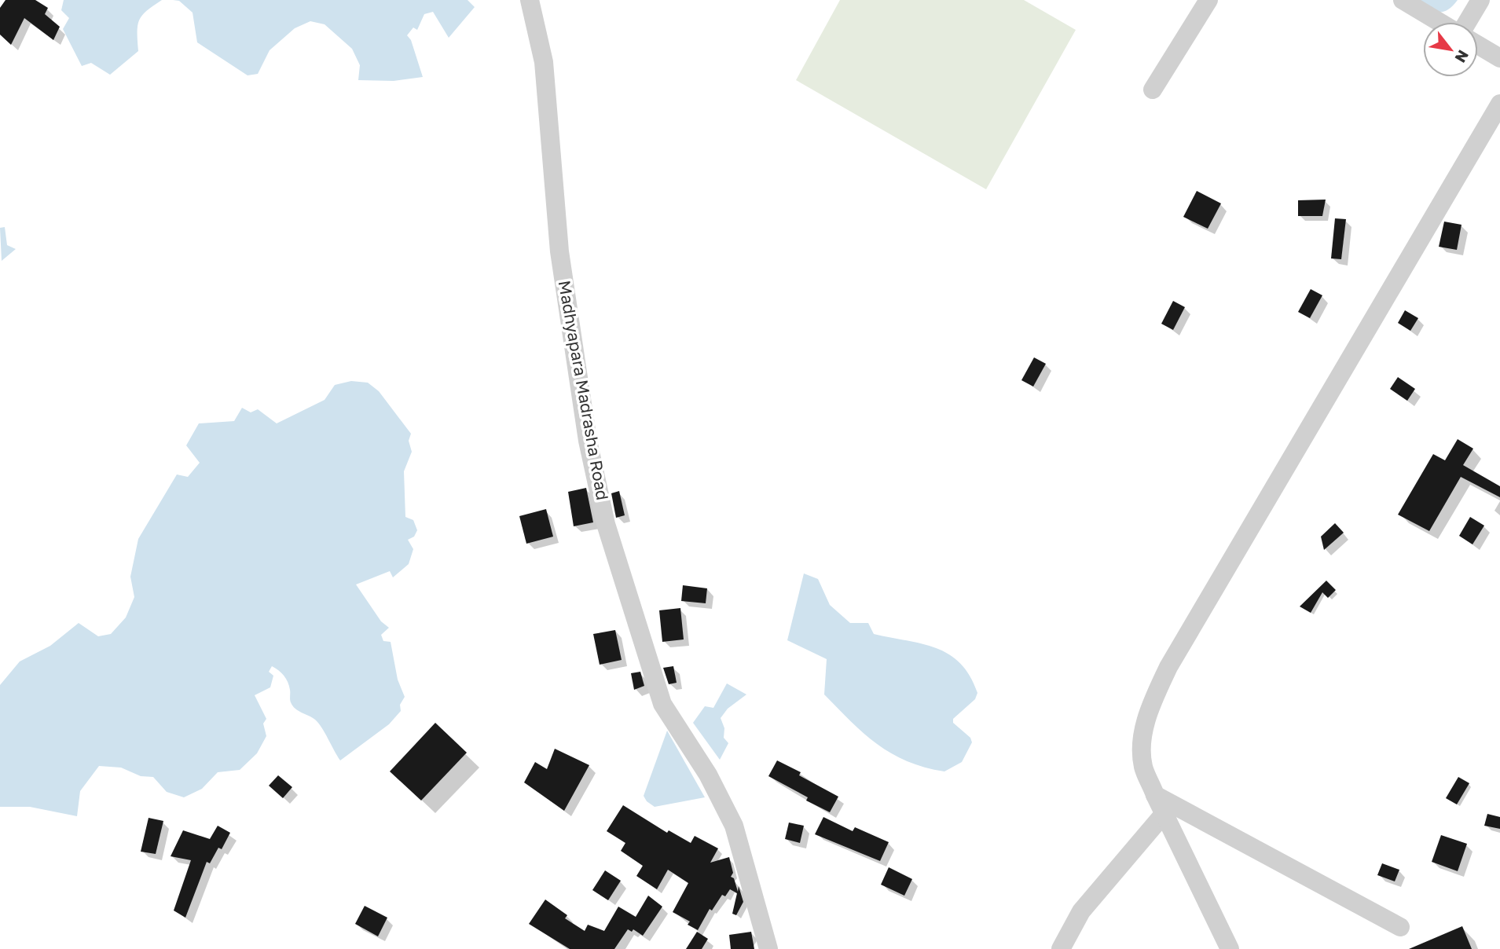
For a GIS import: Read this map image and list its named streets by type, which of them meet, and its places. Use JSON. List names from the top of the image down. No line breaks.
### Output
{"streets":{"street":["Madhyapara Madrasha Road"]},"north":"bottom right"}
